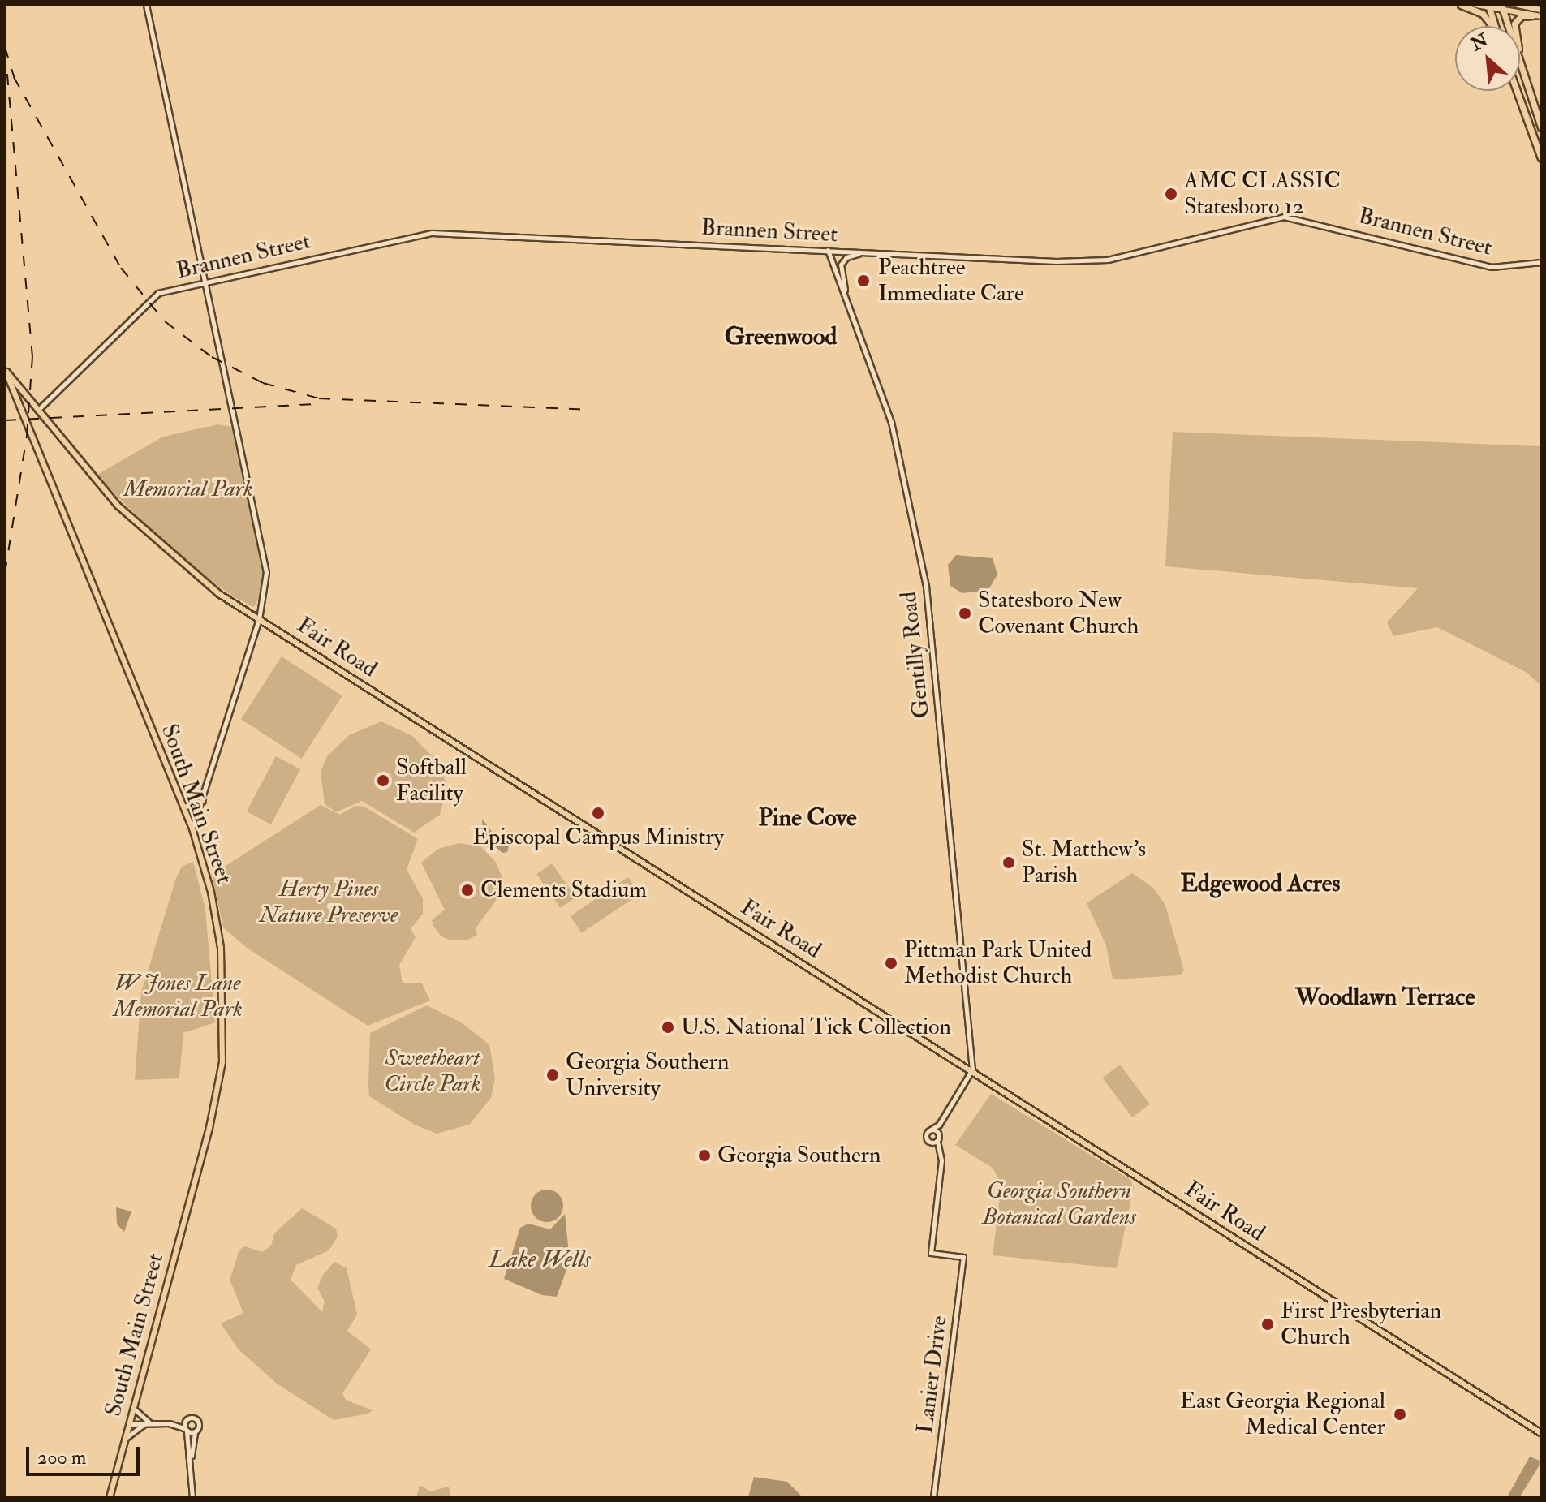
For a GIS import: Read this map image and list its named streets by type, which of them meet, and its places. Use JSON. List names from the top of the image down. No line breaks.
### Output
{"streets":{"main road":["Fair Road","South Main Street"],"street":["Brannen Street","Gentilly Road","Lanier Drive"]},"crossings":[["Brannen Street","Fair Road"],["Brannen Street","Gentilly Road"],["Fair Road","Gentilly Road"],["Fair Road","South Main Street"]],"districts":["Greenwood","Pine Cove","Edgewood Acres","Woodlawn Terrace"],"water":["Lake Wells"],"parks":["Memorial Park","Herty Pines Nature Preserve","W Jones Lane Memorial Park","Sweetheart Circle Park","Georgia Southern Botanical Gardens"],"places":["AMC CLASSIC Statesboro 12","Peachtree Immediate Care","Statesboro New Covenant Church","Softball Facility","Episcopal Campus Ministry","St. Matthew's Parish","Clements Stadium","Pittman Park United Methodist Church","U.S. National Tick Collection","Georgia Southern University","Georgia Southern","First Presbyterian Church","East Georgia Regional Medical Center"],"scale_bar":"200 m","north":"top left"}
